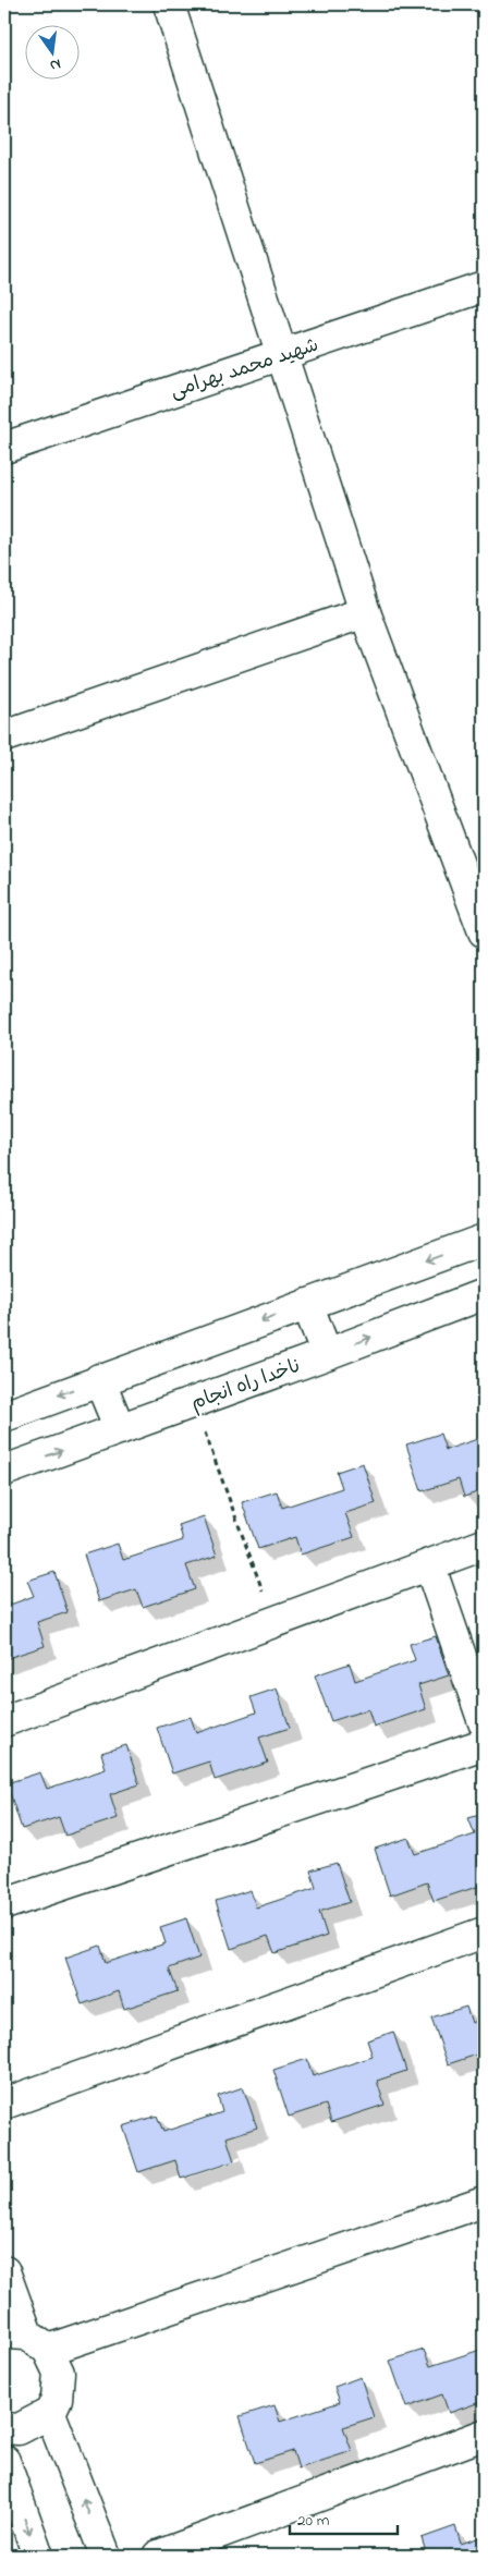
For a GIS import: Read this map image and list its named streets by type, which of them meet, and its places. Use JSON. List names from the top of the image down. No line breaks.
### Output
{"streets":{"street":["شهید محمد بهرامی","ناخدا راه انجام"]},"scale_bar":"20 m","north":"bottom"}
